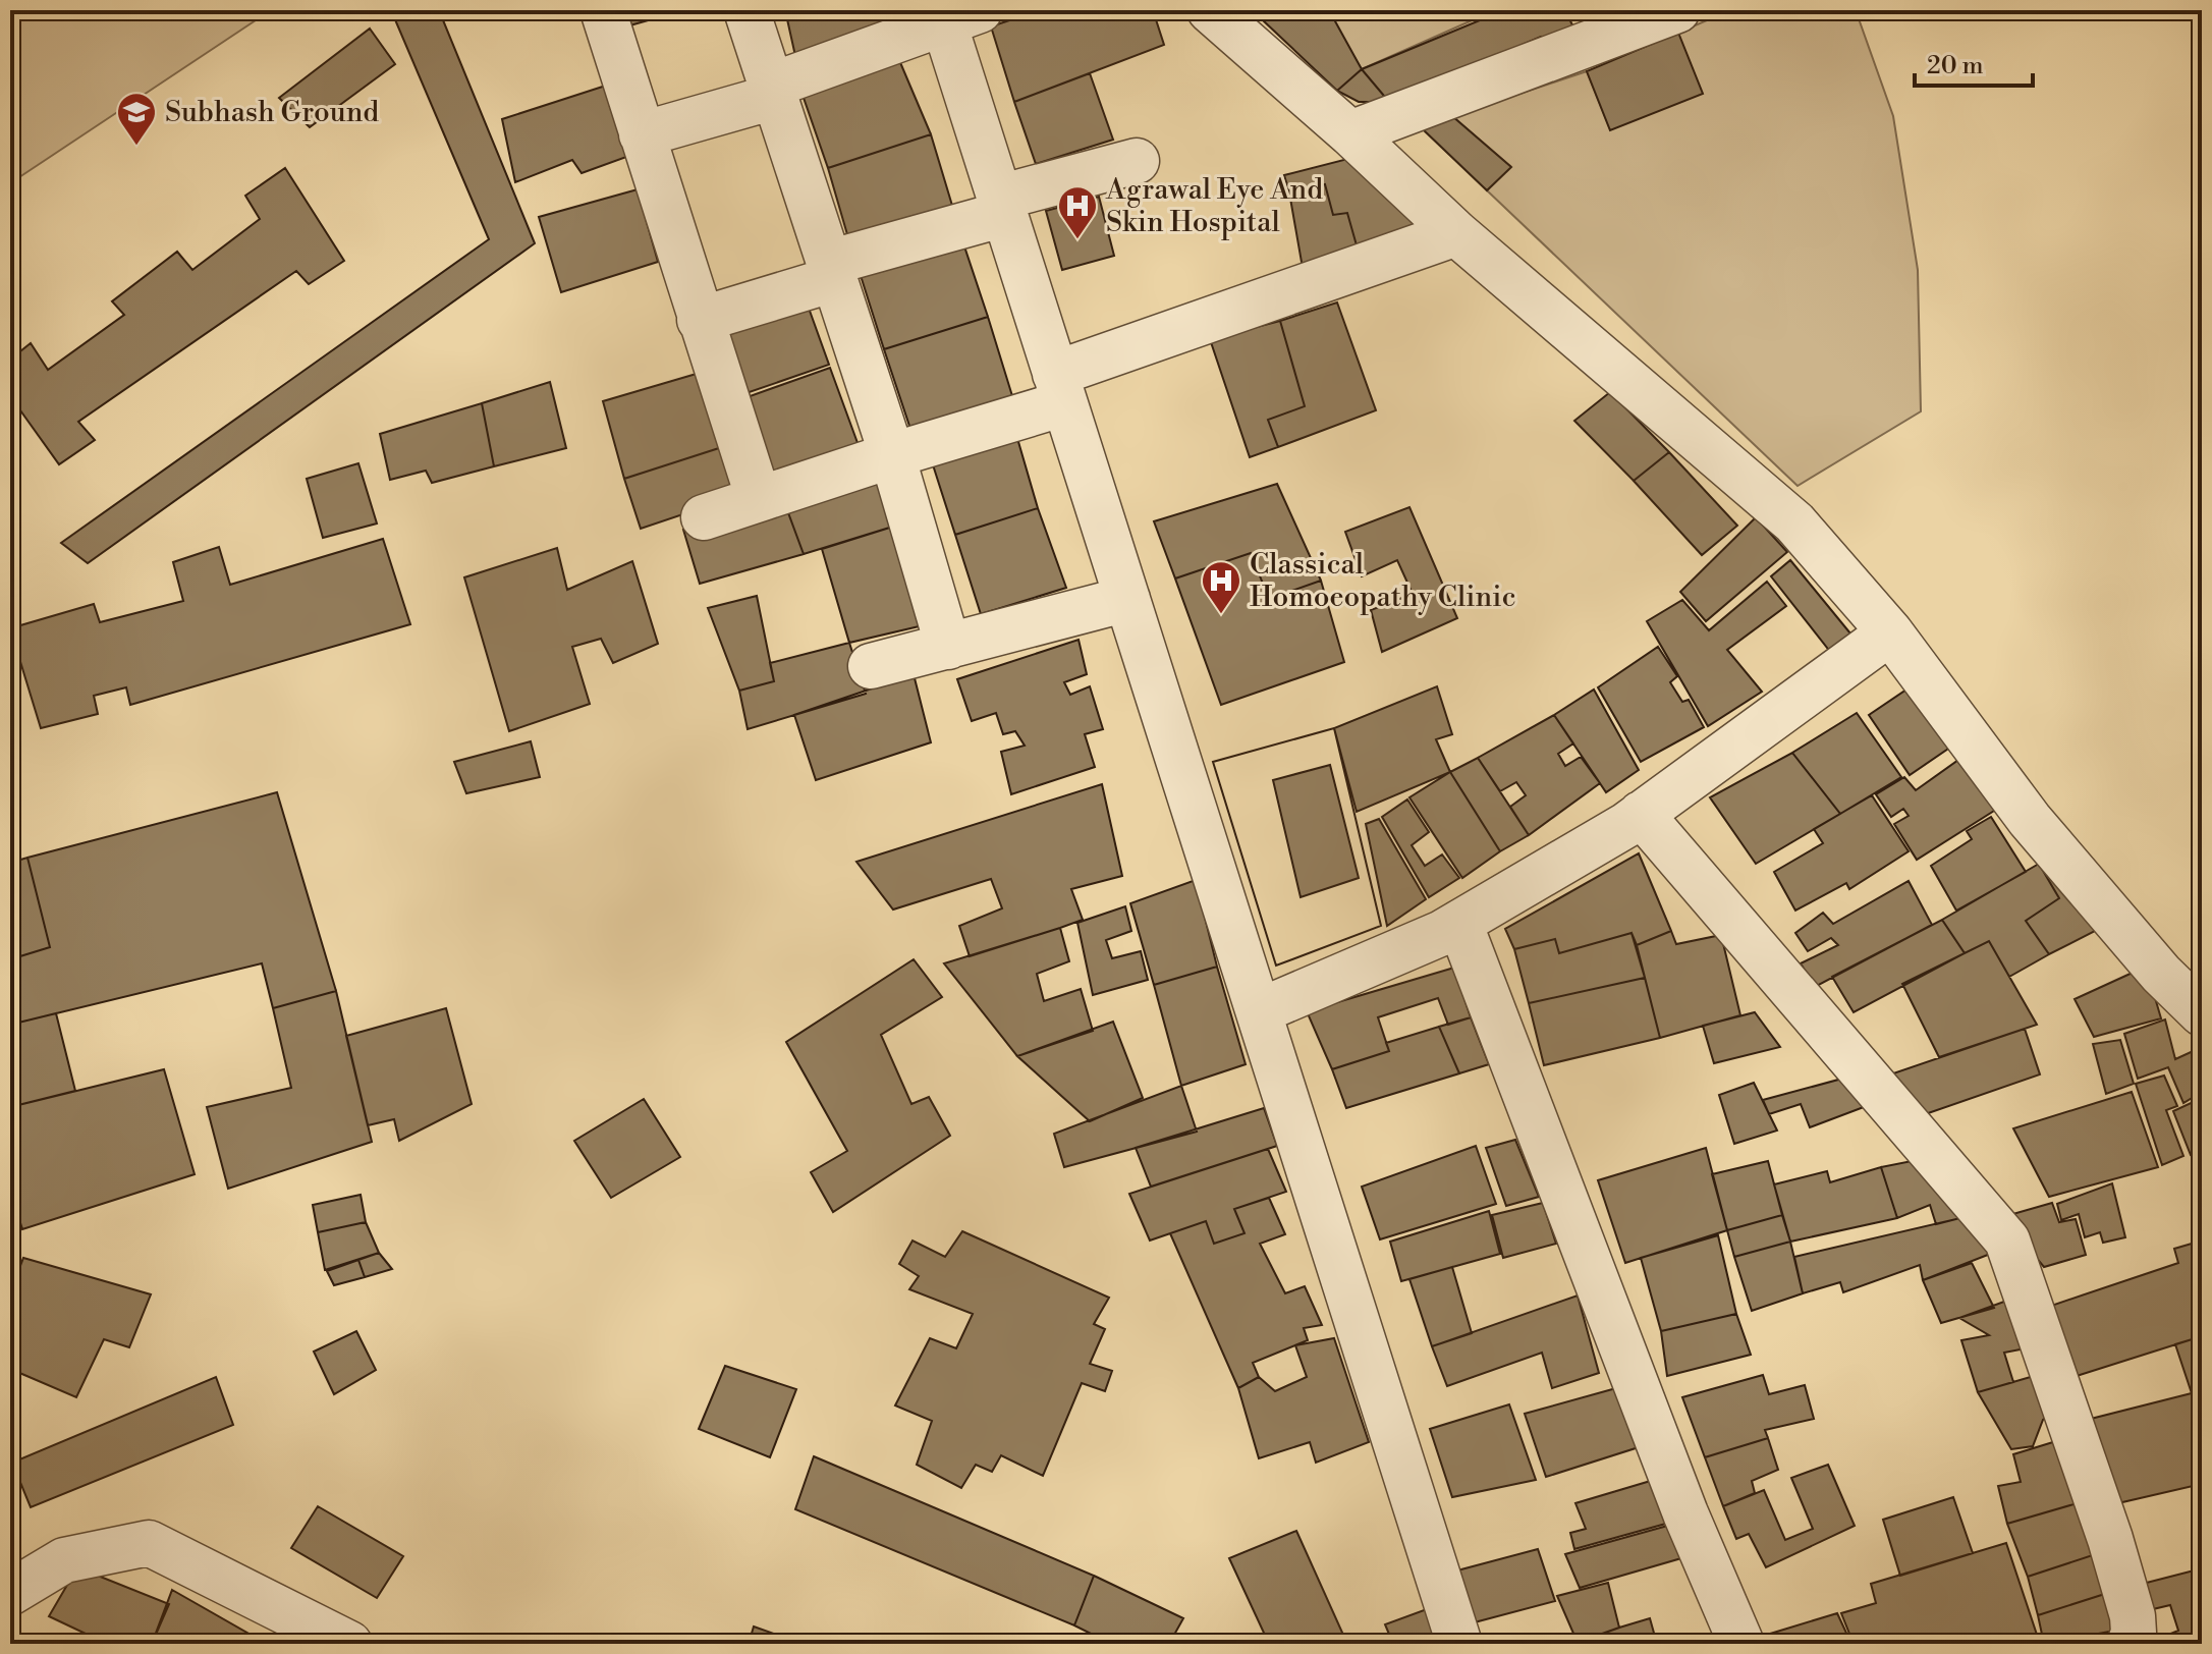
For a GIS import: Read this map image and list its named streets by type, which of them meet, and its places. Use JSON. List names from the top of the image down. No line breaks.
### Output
{"places":{"school or university":["Subhash Ground"],"hospital":["Agrawal Eye And Skin Hospital","Classical Homoeopathy Clinic"]},"scale_bar":"20 m"}
